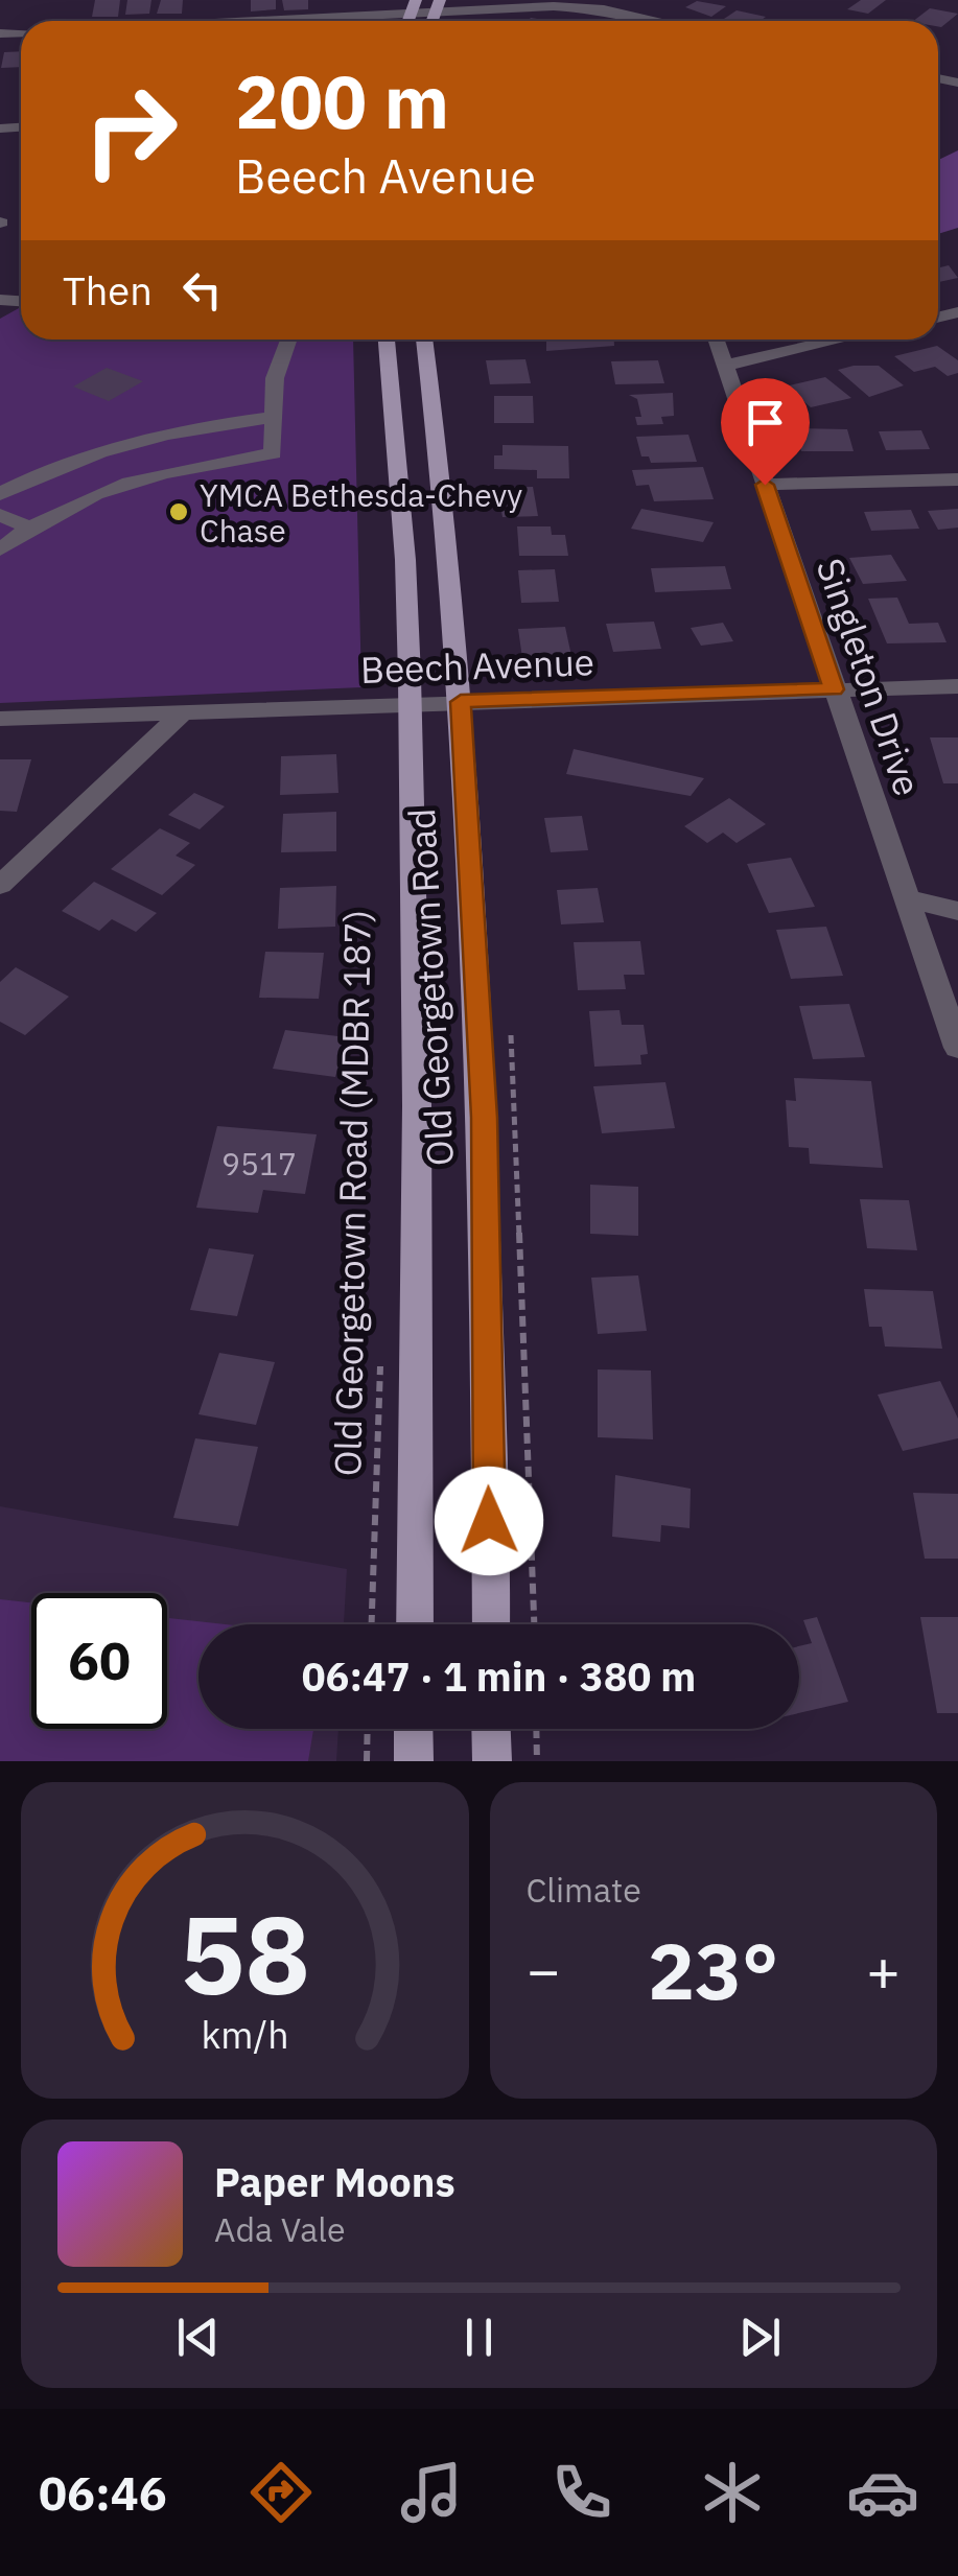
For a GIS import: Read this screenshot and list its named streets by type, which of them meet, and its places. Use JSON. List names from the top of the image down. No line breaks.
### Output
{"streets":{"main road":["Old Georgetown Road"],"street":["Beech Avenue","Singleton Drive"],"path":["Old Georgetown Road (MDBR 187)"]},"crossings":[["Beech Avenue","Singleton Drive"],["Beech Avenue","Old Georgetown Road"]],"places":["YMCA Bethesda-Chevy Chase"],"house_numbers":["9517"],"page":{"turn":["200 m","Beech Avenue"],"then":"Then","limit":"60","trip":"06:47 · 1 min · 380 m","tile":"Climate","heat":["−","23°","+"],"song":["Paper Moons","Ada Vale"],"tabs":"06:46","gauge":["58","km/h"]}}
